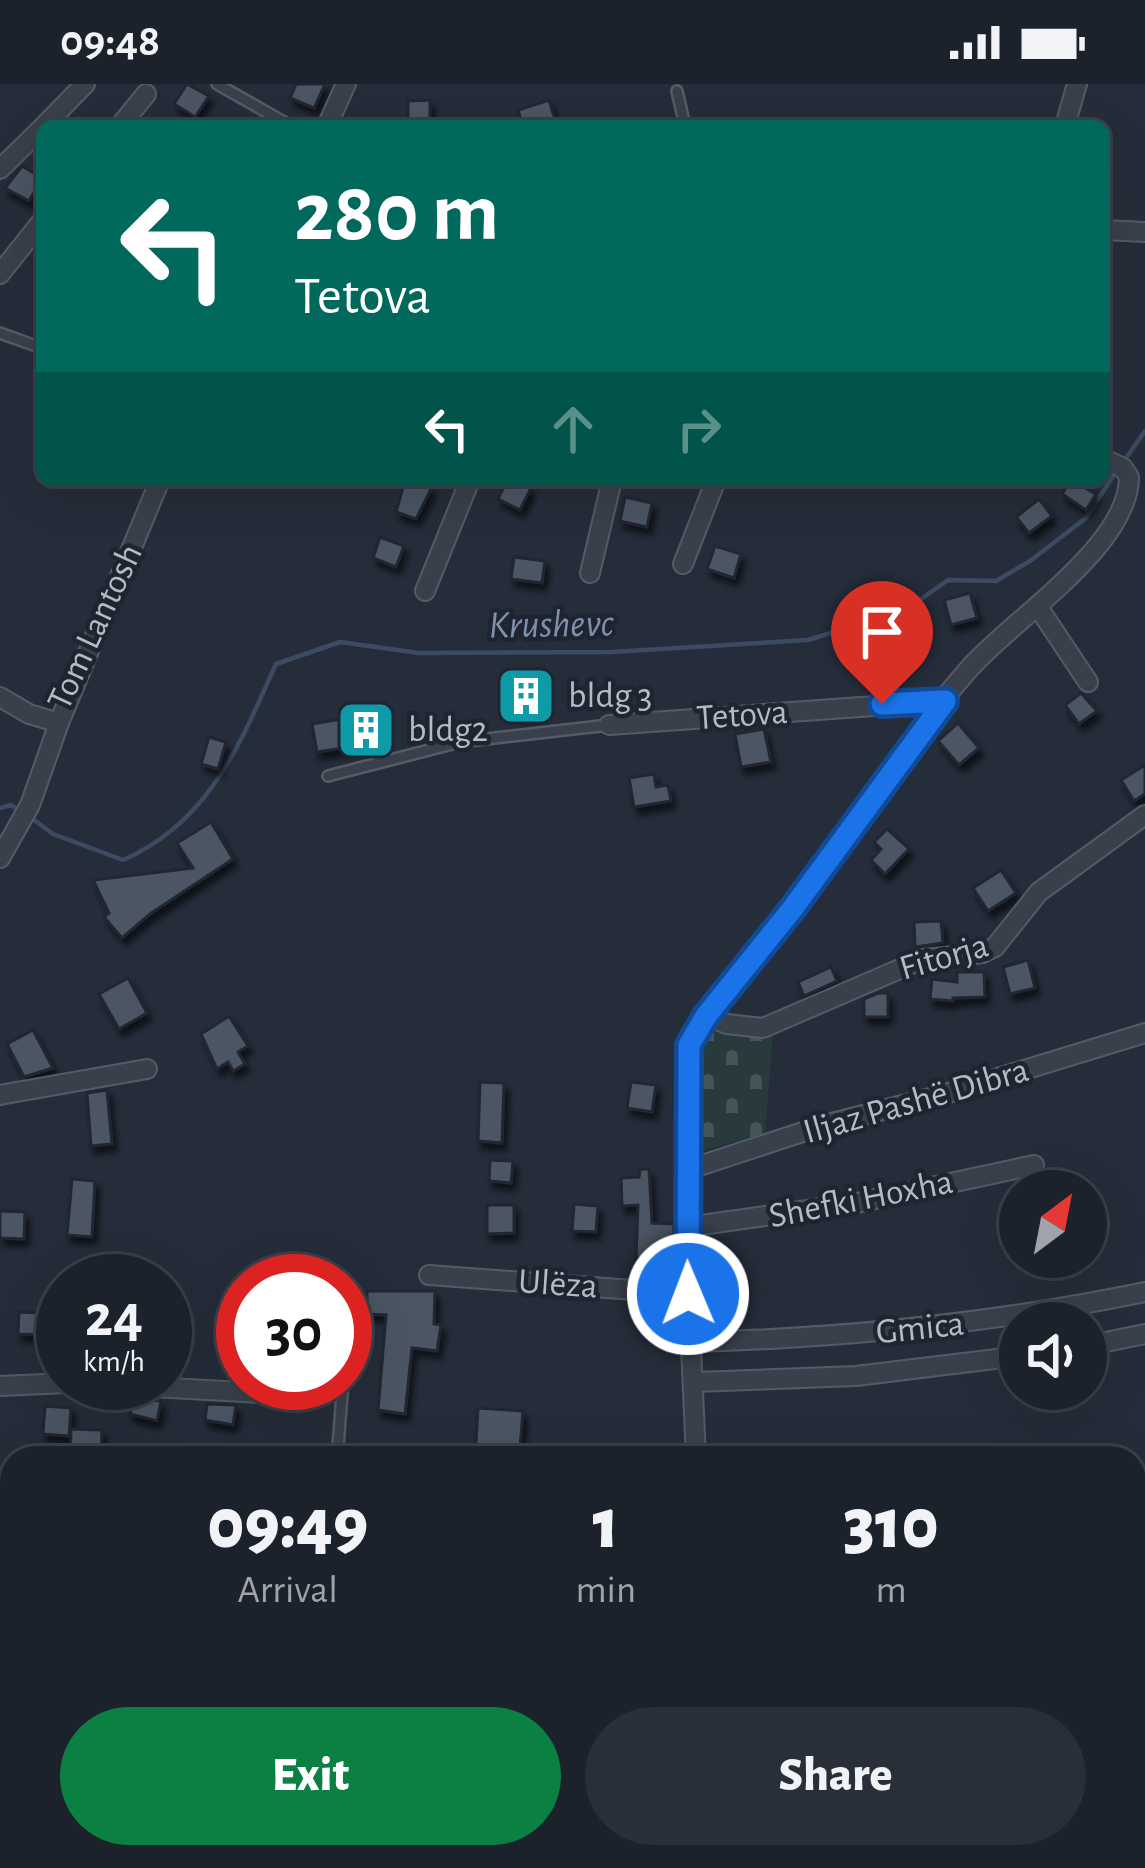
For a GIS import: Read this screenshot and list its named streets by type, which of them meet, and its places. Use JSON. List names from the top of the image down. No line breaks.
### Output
{"streets":{"street":["Tom Lantosh","Tetova","Fitorja","Iljaz Pashë Dibra","Shefki Hoxha","Ulëza","Gmica"]},"water":["Krushevc"],"places":{"building":["bldg 3","bldg2"]},"north":"top right","page":{"status":"09:48","turn":["280 m","Tetova"],"speed":"24 km/h","limit":"30","eta":["09:49","Arrival","1","min","310","m"],"buttons":["Exit","Share"]}}
